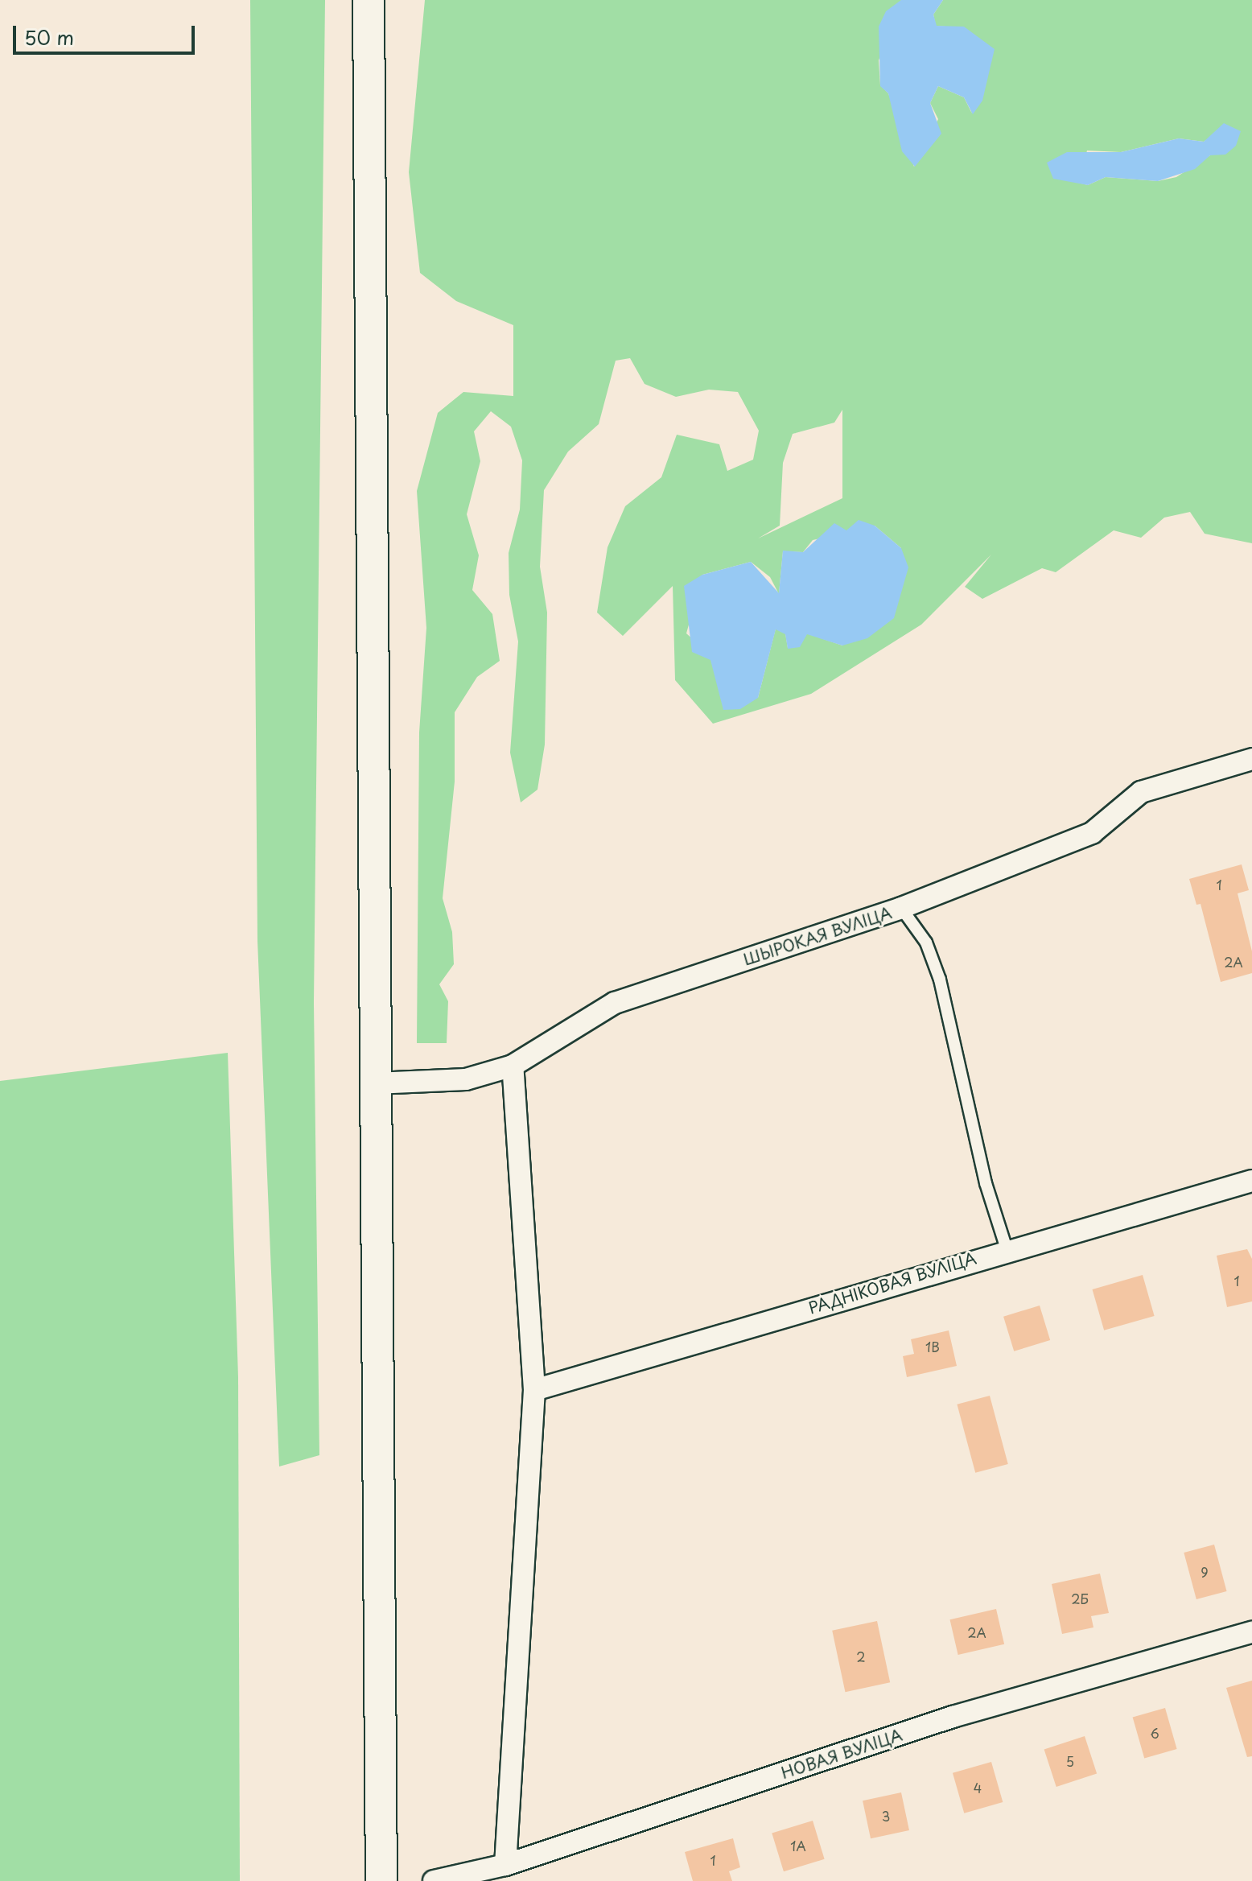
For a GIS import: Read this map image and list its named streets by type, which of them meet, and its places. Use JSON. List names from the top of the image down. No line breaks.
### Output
{"streets":{"street":["ШЫРОКАЯ ВУЛІЦА","РАДНІКОВАЯ ВУЛІЦА","НОВАЯ ВУЛІЦА"]},"house_numbers":["1","2А","1","1В","9","2Б","2А","2","6","5","4","3","1А","1"],"scale_bar":"50 m"}
